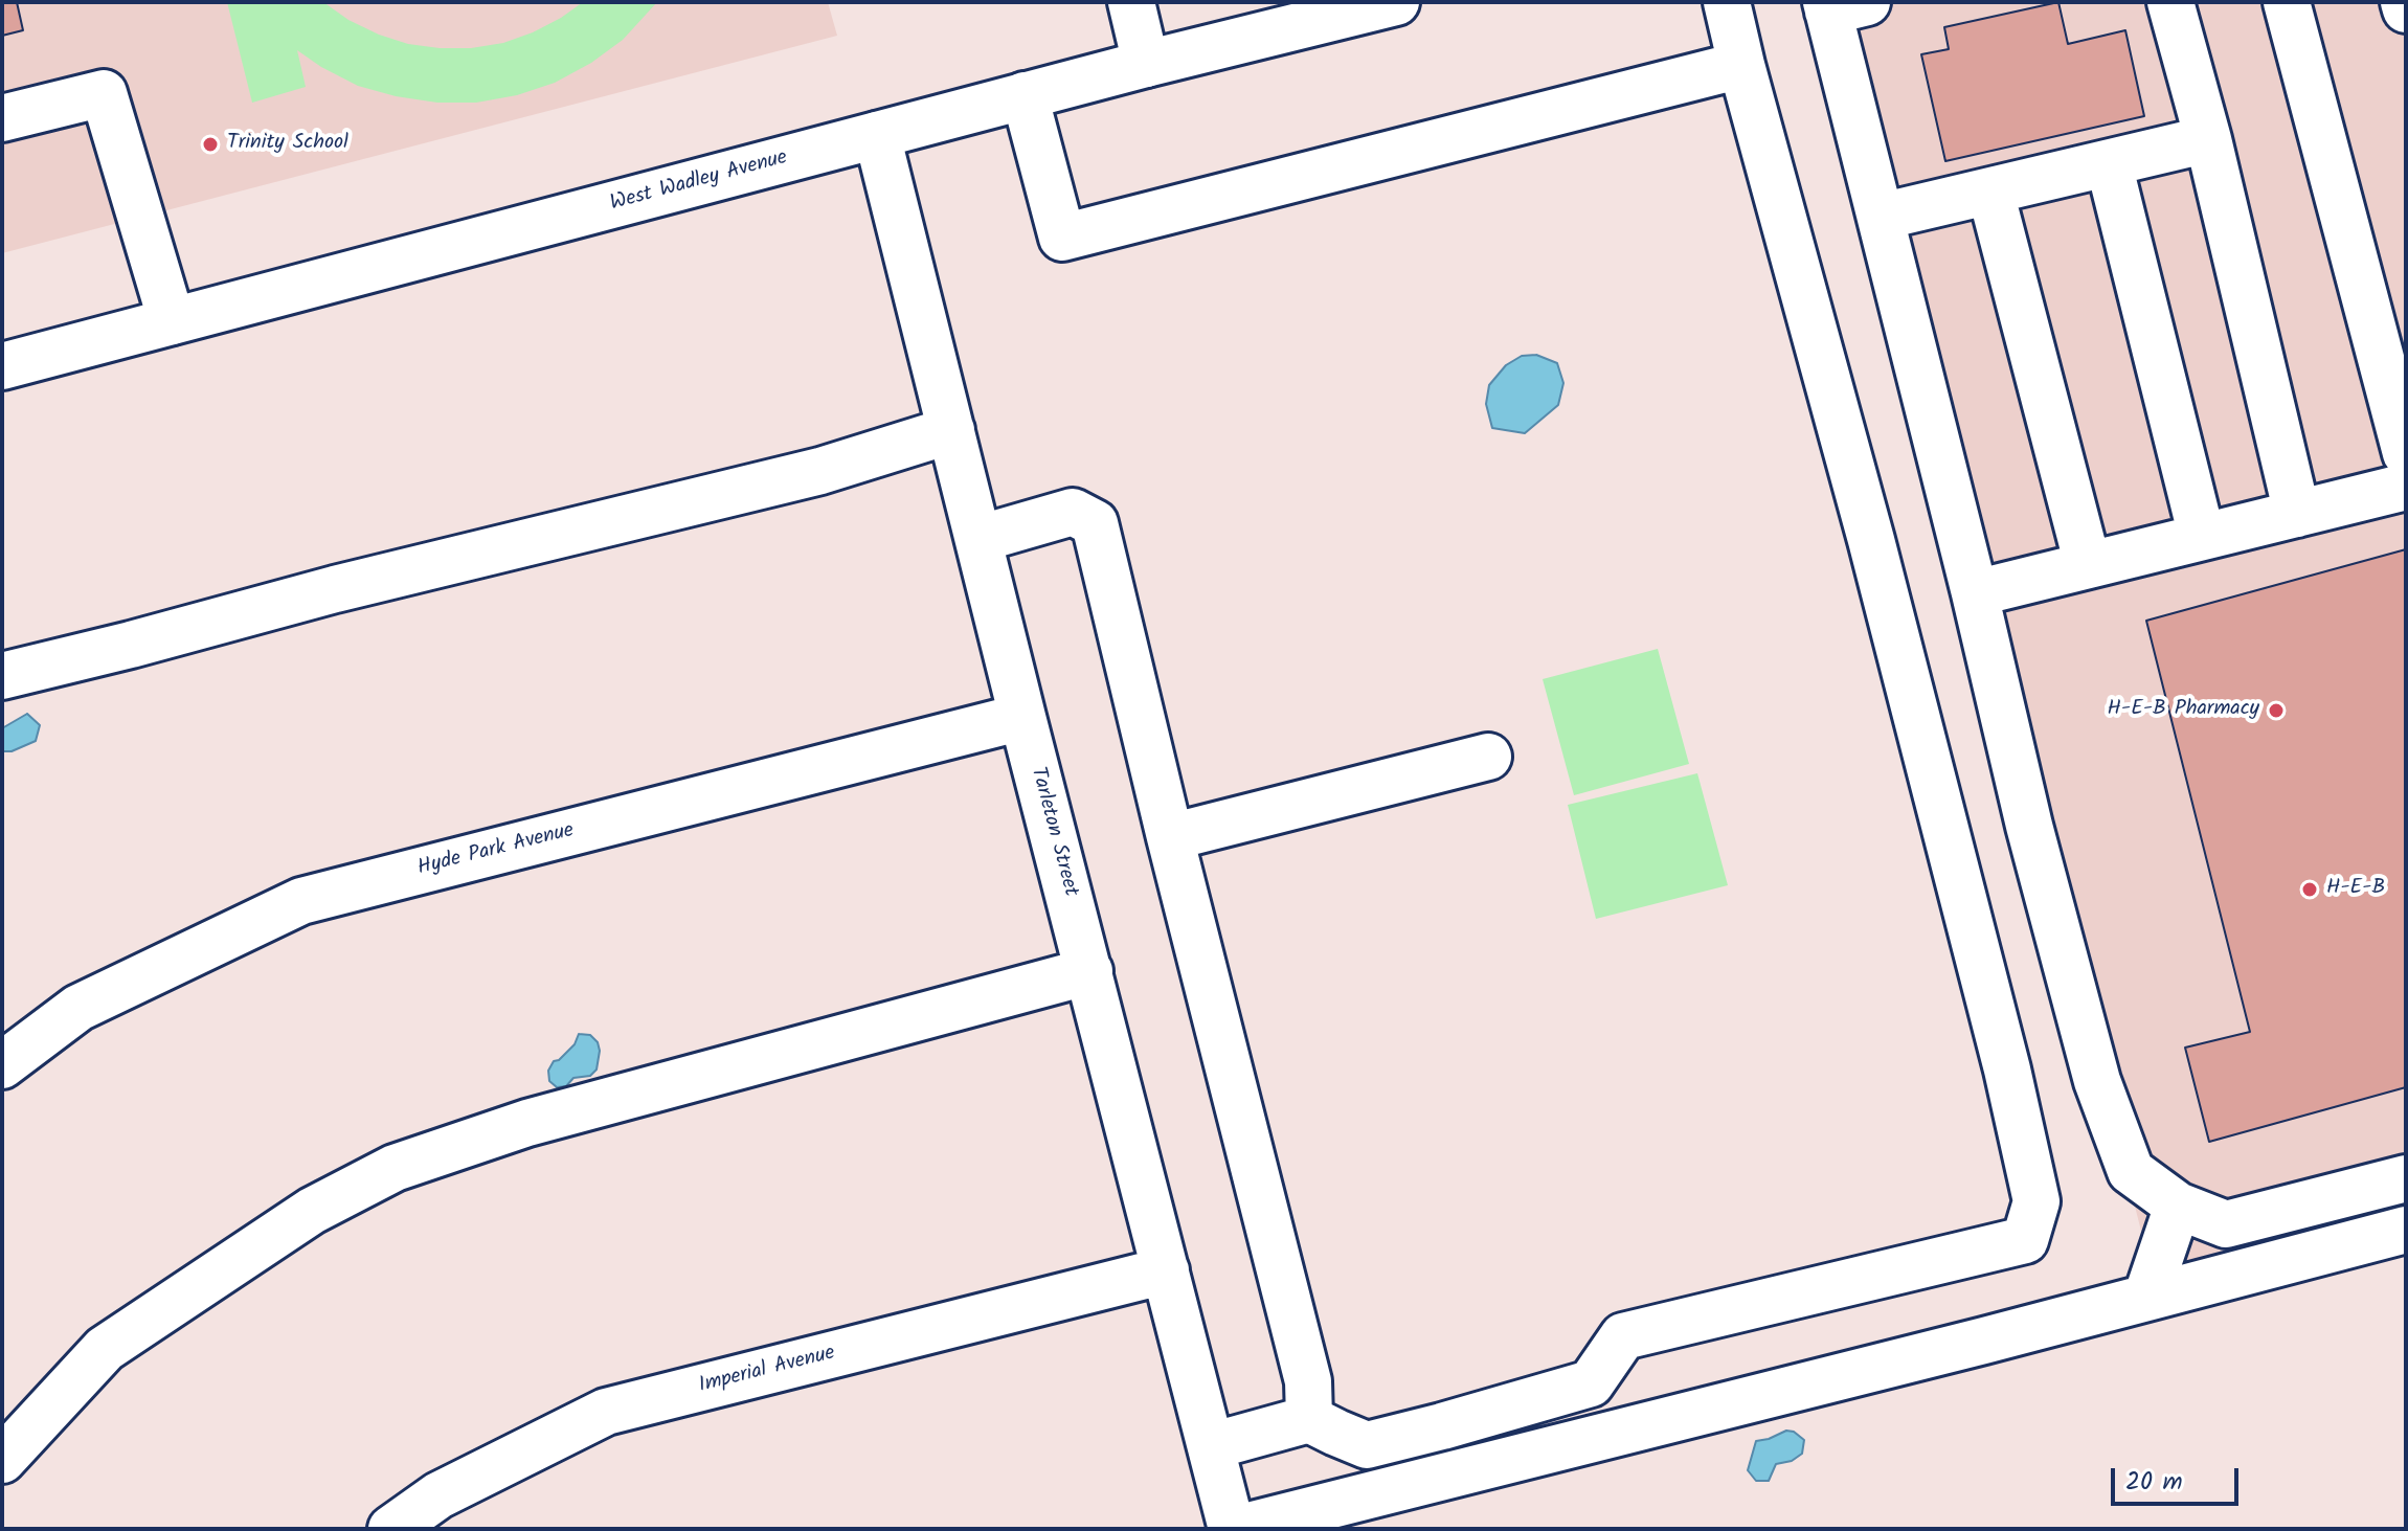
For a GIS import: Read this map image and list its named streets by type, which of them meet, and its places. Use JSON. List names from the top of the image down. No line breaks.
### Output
{"streets":{"street":["West Wadley Avenue","Tarleton Street","Hyde Park Avenue","Imperial Avenue"]},"crossings":[["West Wadley Avenue","Tarleton Street"],["Tarleton Street","Hyde Park Avenue"],["Tarleton Street","Imperial Avenue"]],"places":["Trinity School","H-E-B Pharmacy","H-E-B"],"scale_bar":"20 m"}
